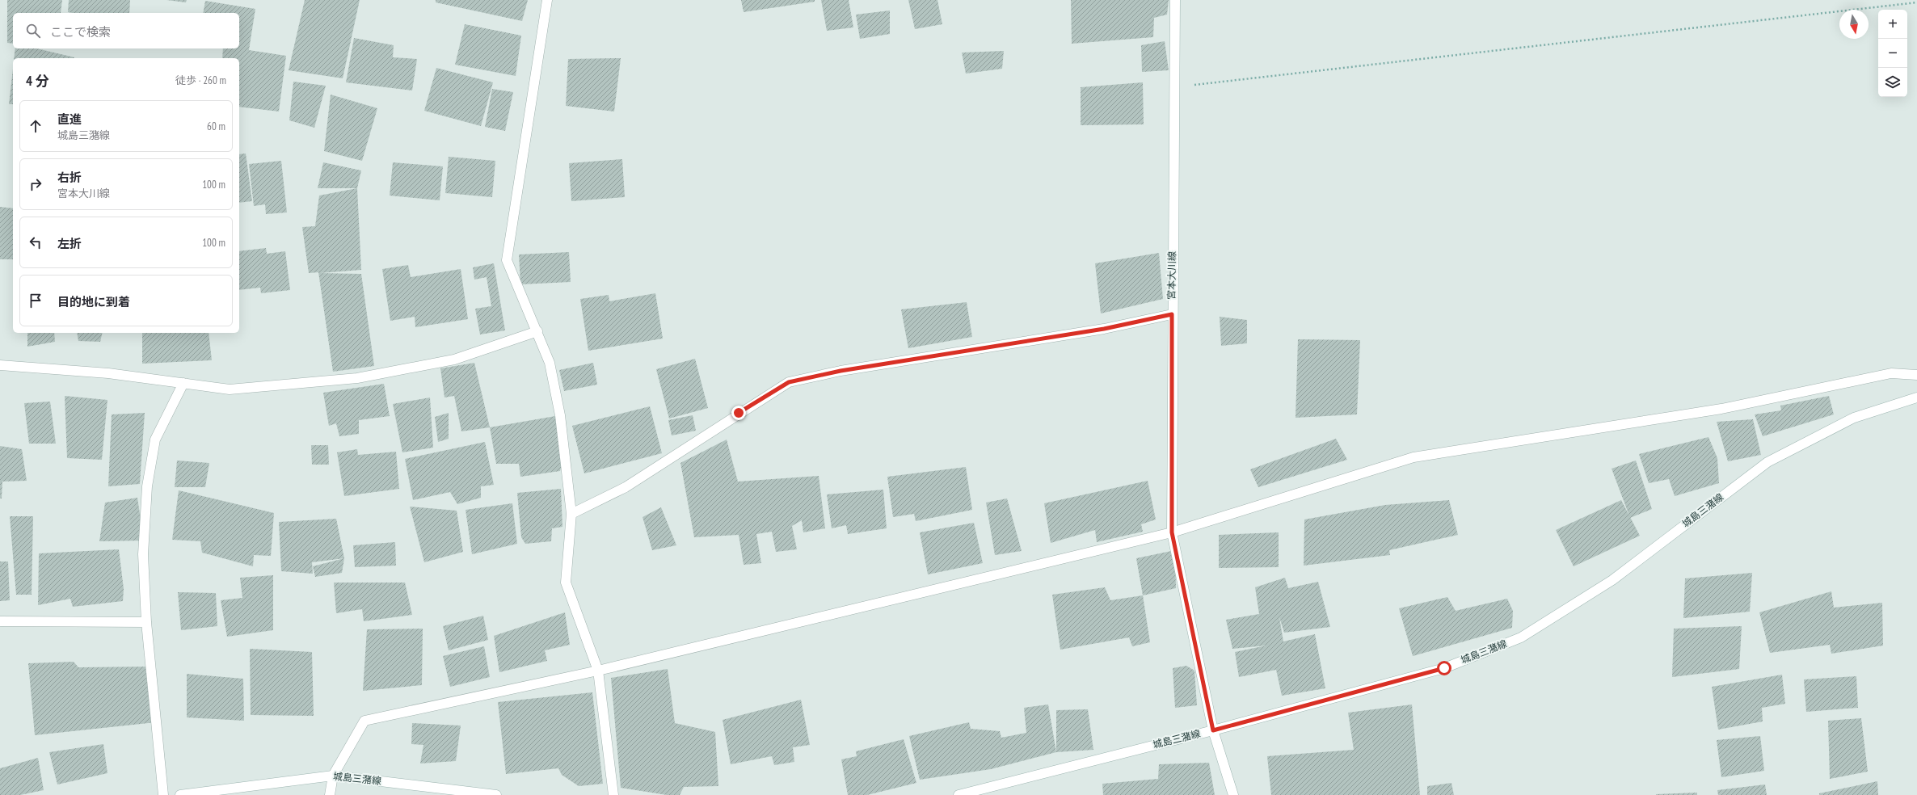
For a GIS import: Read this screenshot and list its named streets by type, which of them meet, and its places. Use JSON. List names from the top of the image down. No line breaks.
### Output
{"streets":{"street":["宮本大川線","城島三潴線"]},"crossings":[["宮本大川線","城島三潴線"]],"north":"bottom","page":{"map_buttons":["+","−"],"search":"ここで検索","heading":["4 分","徒歩 · 260 m"],"list":[["直進","城島三潴線","60 m"],["右折","宮本大川線","100 m"],["左折","100 m"],"目的地に到着"]}}
